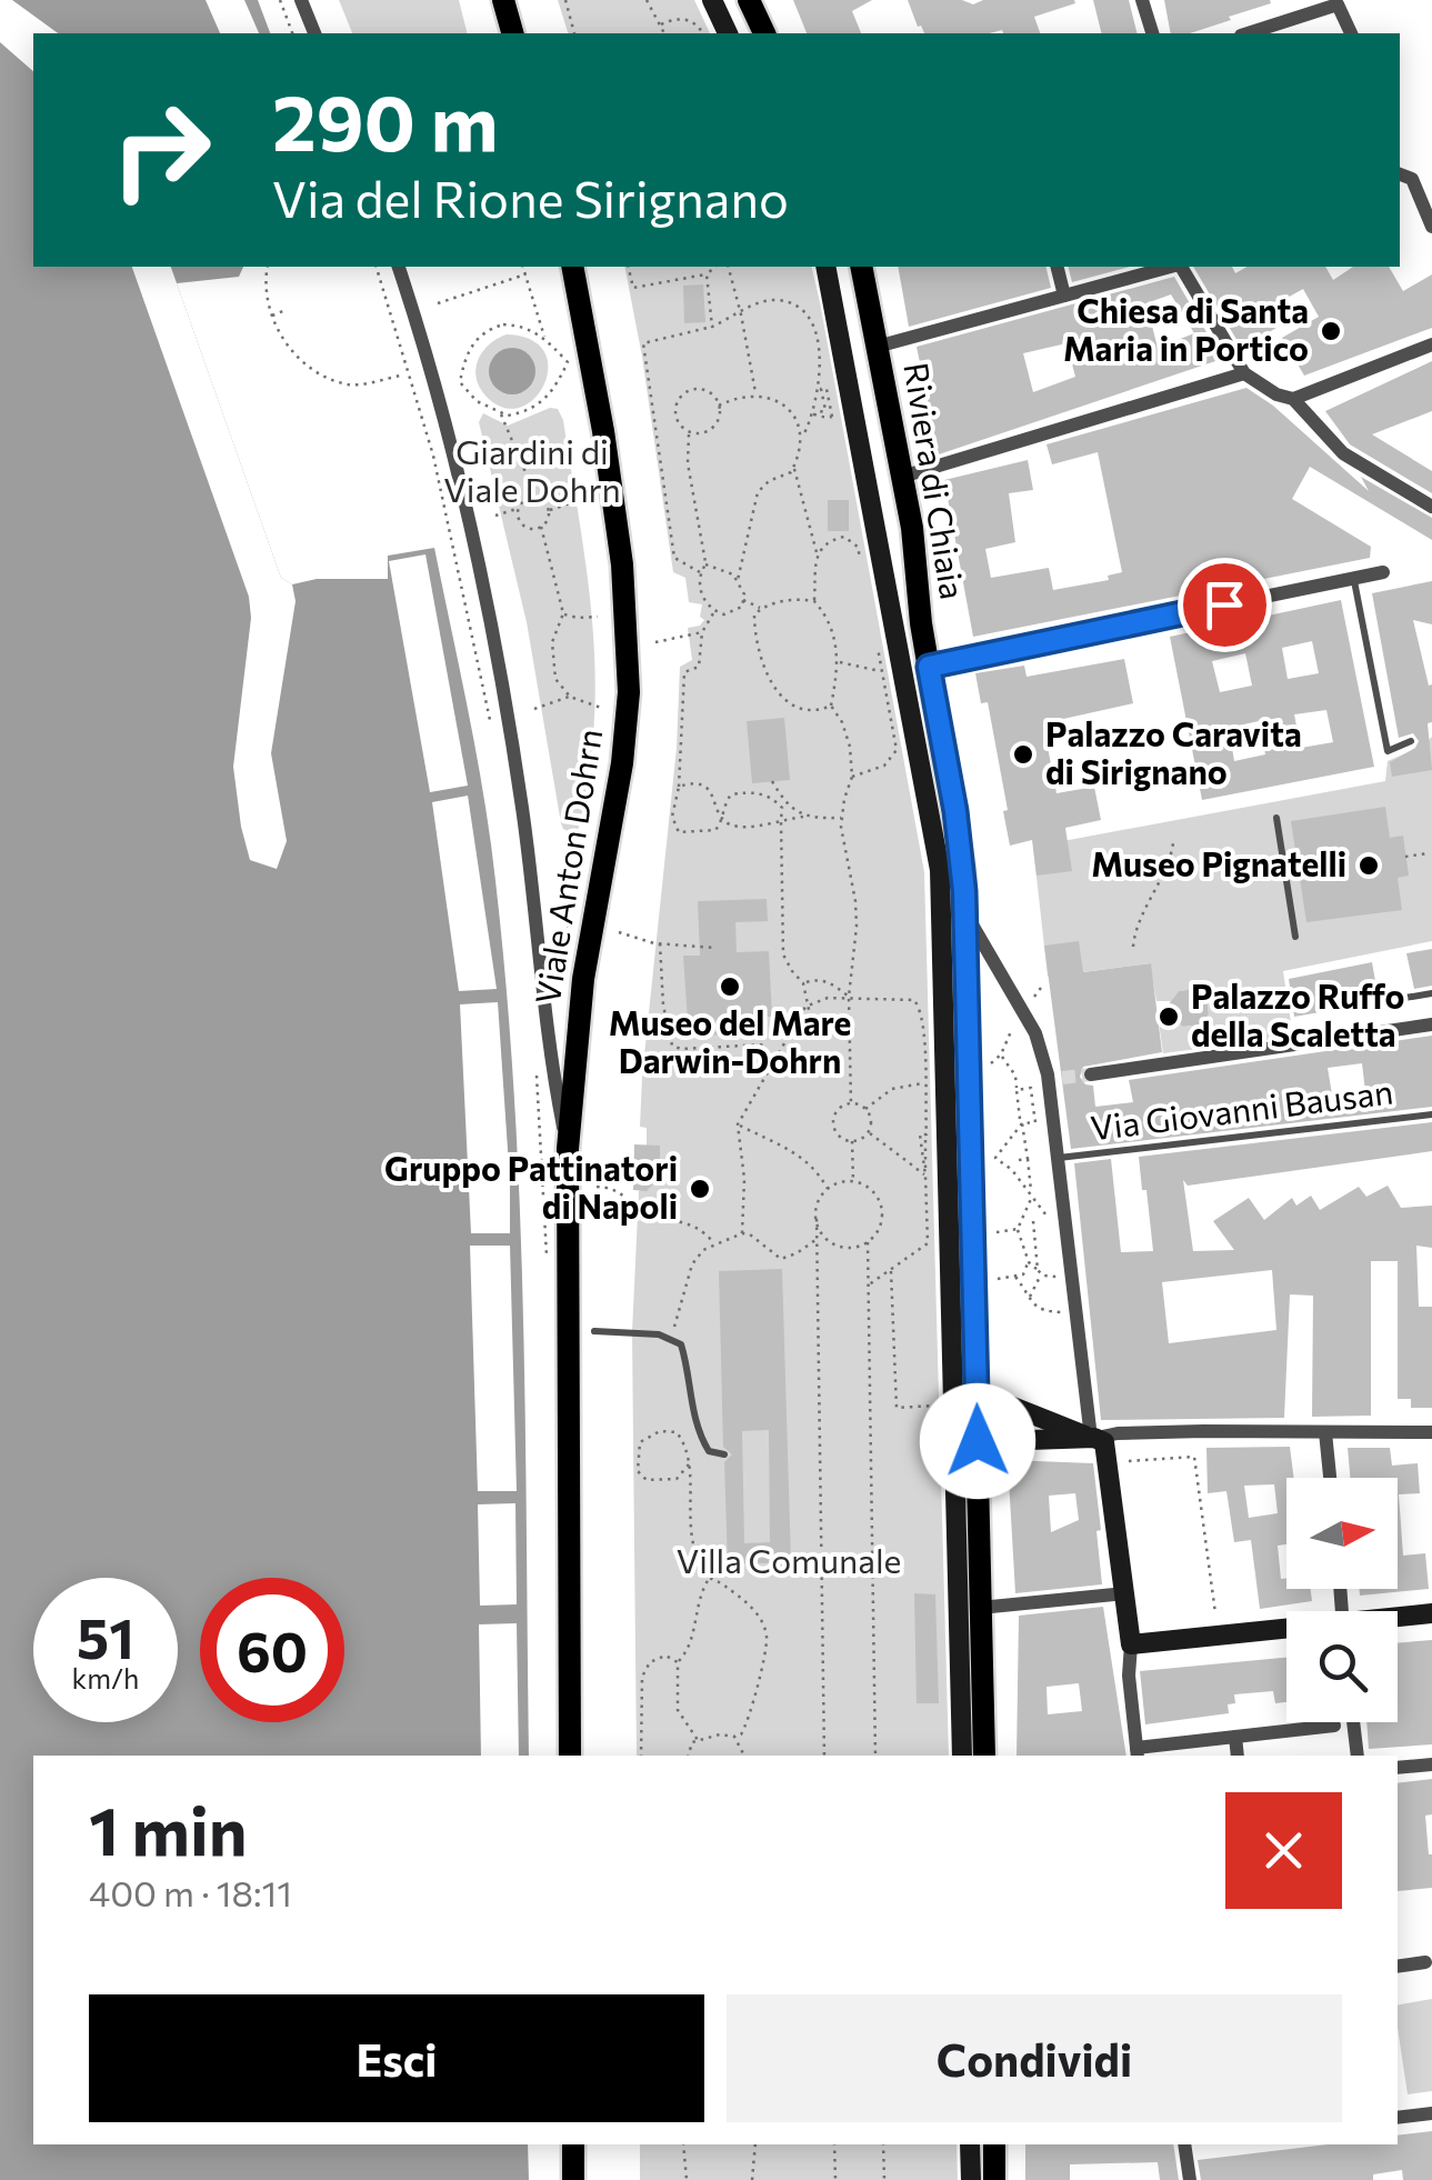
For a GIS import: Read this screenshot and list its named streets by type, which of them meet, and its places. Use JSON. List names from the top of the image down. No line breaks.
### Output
{"streets":{"main road":["Riviera di Chiaia","Viale Anton Dohrn"],"lane":["Via Giovanni Bausan"]},"parks":["Giardini di Viale Dohrn","Villa Comunale"],"places":["Chiesa di Santa Maria in Portico","Palazzo Caravita di Sirignano","Museo Pignatelli","Museo del Mare Darwin-Dohrn","Palazzo Ruffo della Scaletta","Gruppo Pattinatori di Napoli"],"north":"right","page":{"turn":["290 m","Via del Rione Sirignano"],"speed":"51 km/h","limit":"60","heading":["1 min","400 m · 18:11"],"buttons":["Esci","Condividi"]}}
